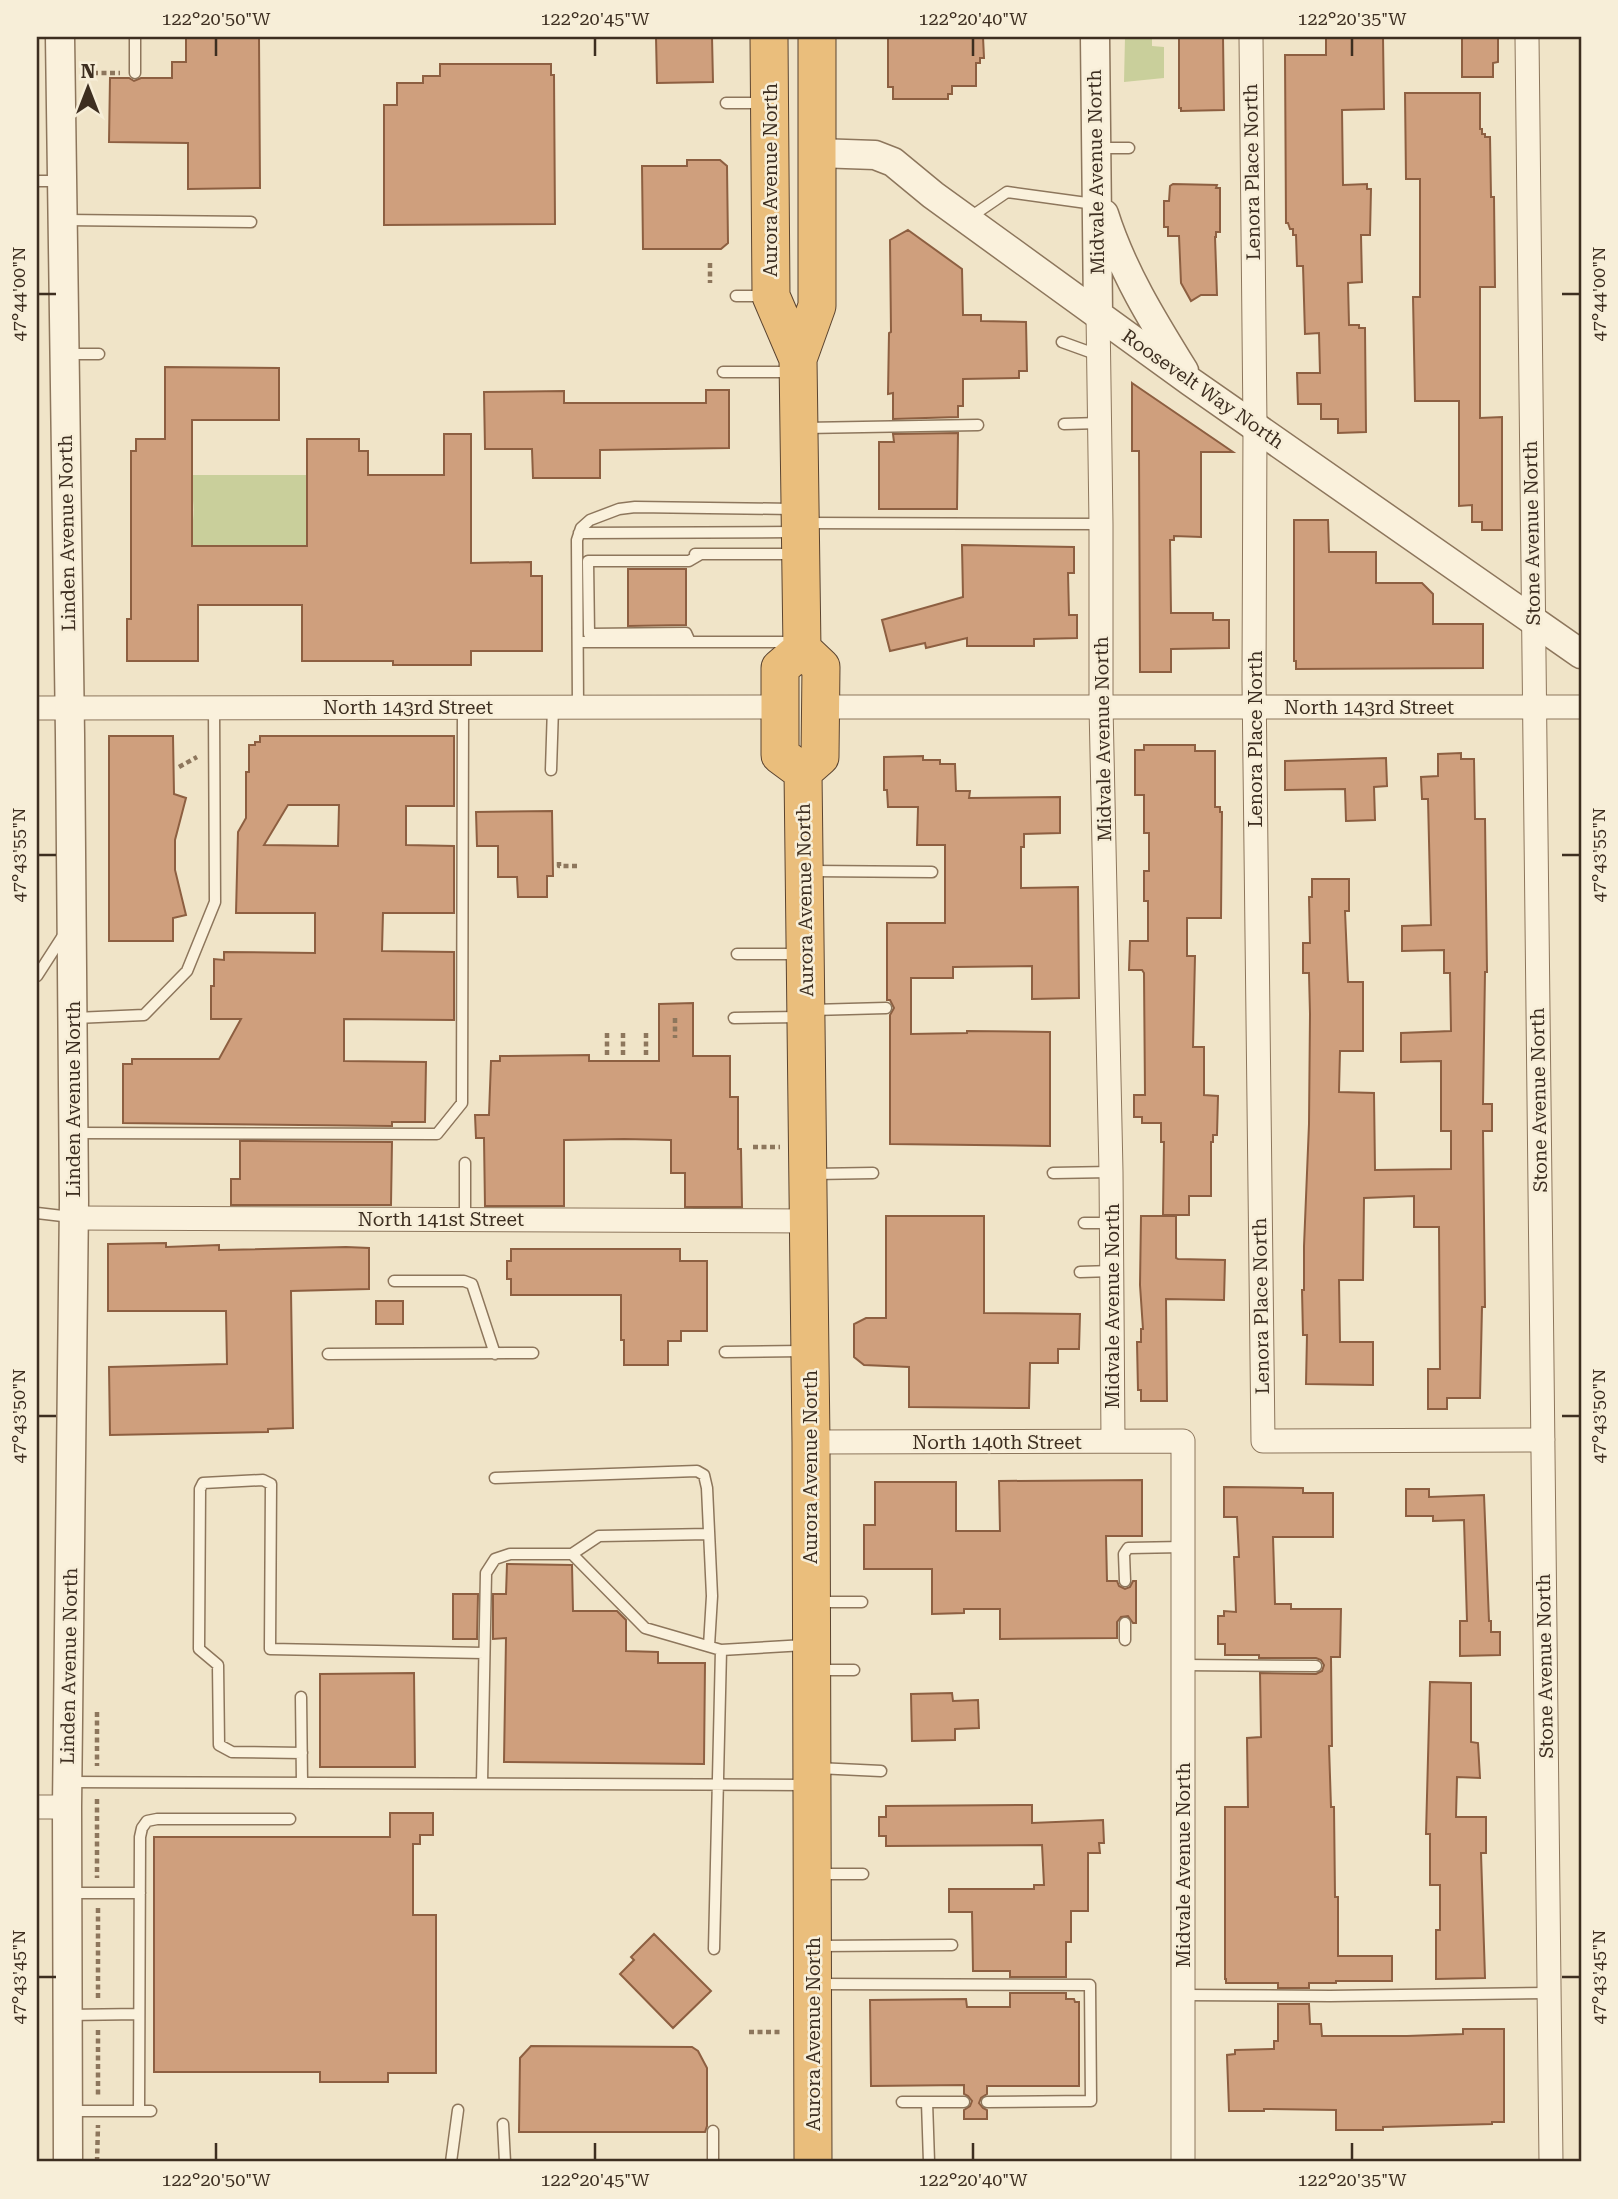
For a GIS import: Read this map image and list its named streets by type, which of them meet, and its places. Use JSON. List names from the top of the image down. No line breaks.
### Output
{"streets":{"highway":["Aurora Avenue North"],"street":["Midvale Avenue North","Lenora Place North","Roosevelt Way North","Linden Avenue North","Stone Avenue North","North 143rd Street","North 141st Street","North 140th Street"]},"crossings":[["Midvale Avenue North","Roosevelt Way North"],["Midvale Avenue North","North 143rd Street"],["Midvale Avenue North","North 140th Street"],["Lenora Place North","Roosevelt Way North"],["Lenora Place North","Stone Avenue North"],["Lenora Place North","North 143rd Street"],["Aurora Avenue North","Roosevelt Way North"],["Aurora Avenue North","North 141st Street"],["Aurora Avenue North","North 140th Street"],["Roosevelt Way North","Stone Avenue North"],["Linden Avenue North","North 143rd Street"],["Linden Avenue North","North 141st Street"],["Stone Avenue North","North 143rd Street"]],"north":"top","coordinates":["122°20'50\"W","122°20'45\"W","122°20'40\"W","122°20'35\"W","47°44'00\"N","47°43'55\"N","47°43'50\"N","47°43'45\"N"]}
